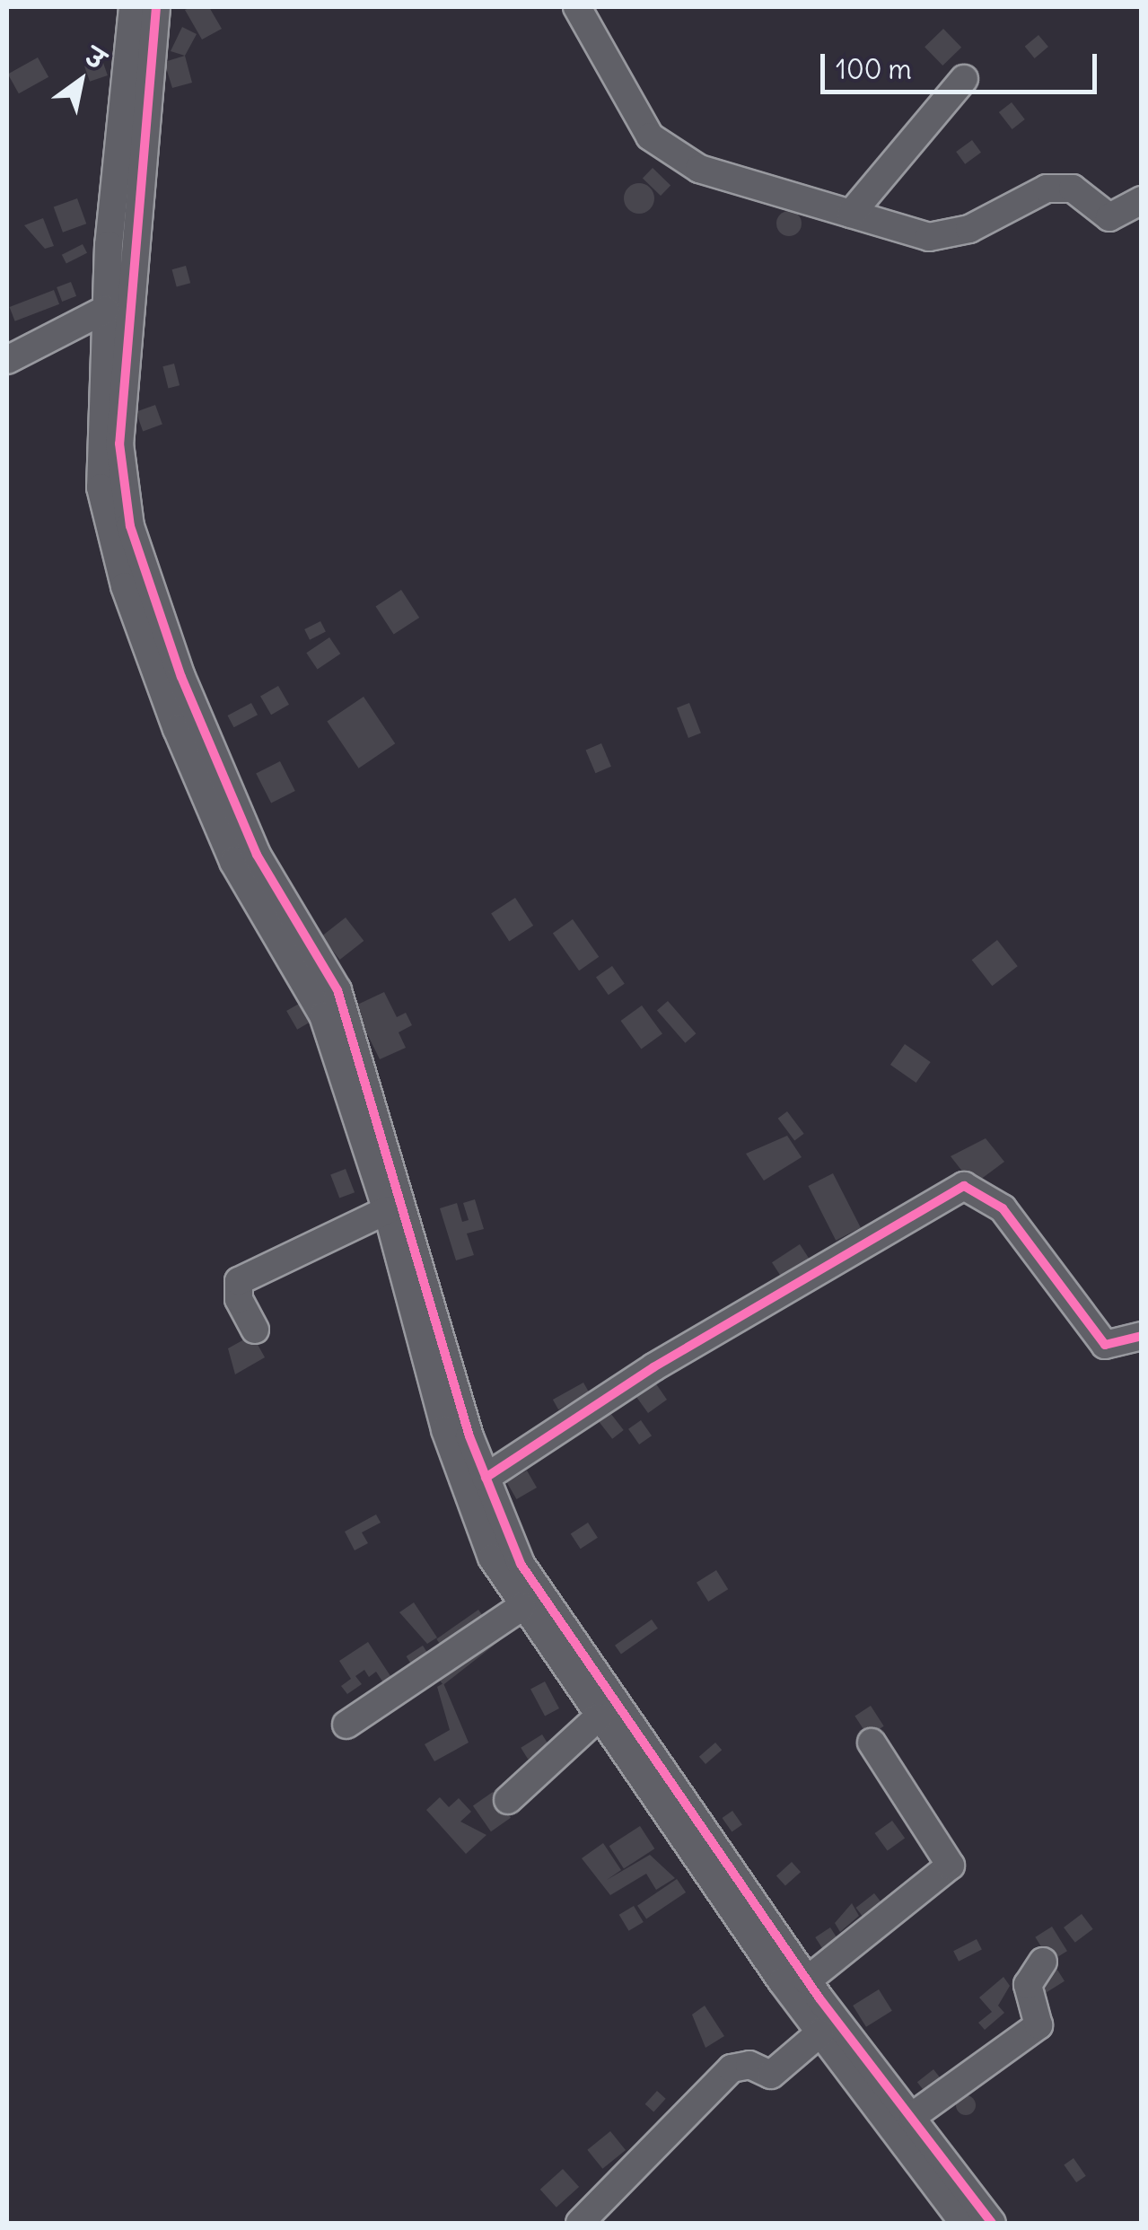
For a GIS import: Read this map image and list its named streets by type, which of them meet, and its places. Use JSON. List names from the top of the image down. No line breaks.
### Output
{"scale_bar":"100 m","north":"top right"}
